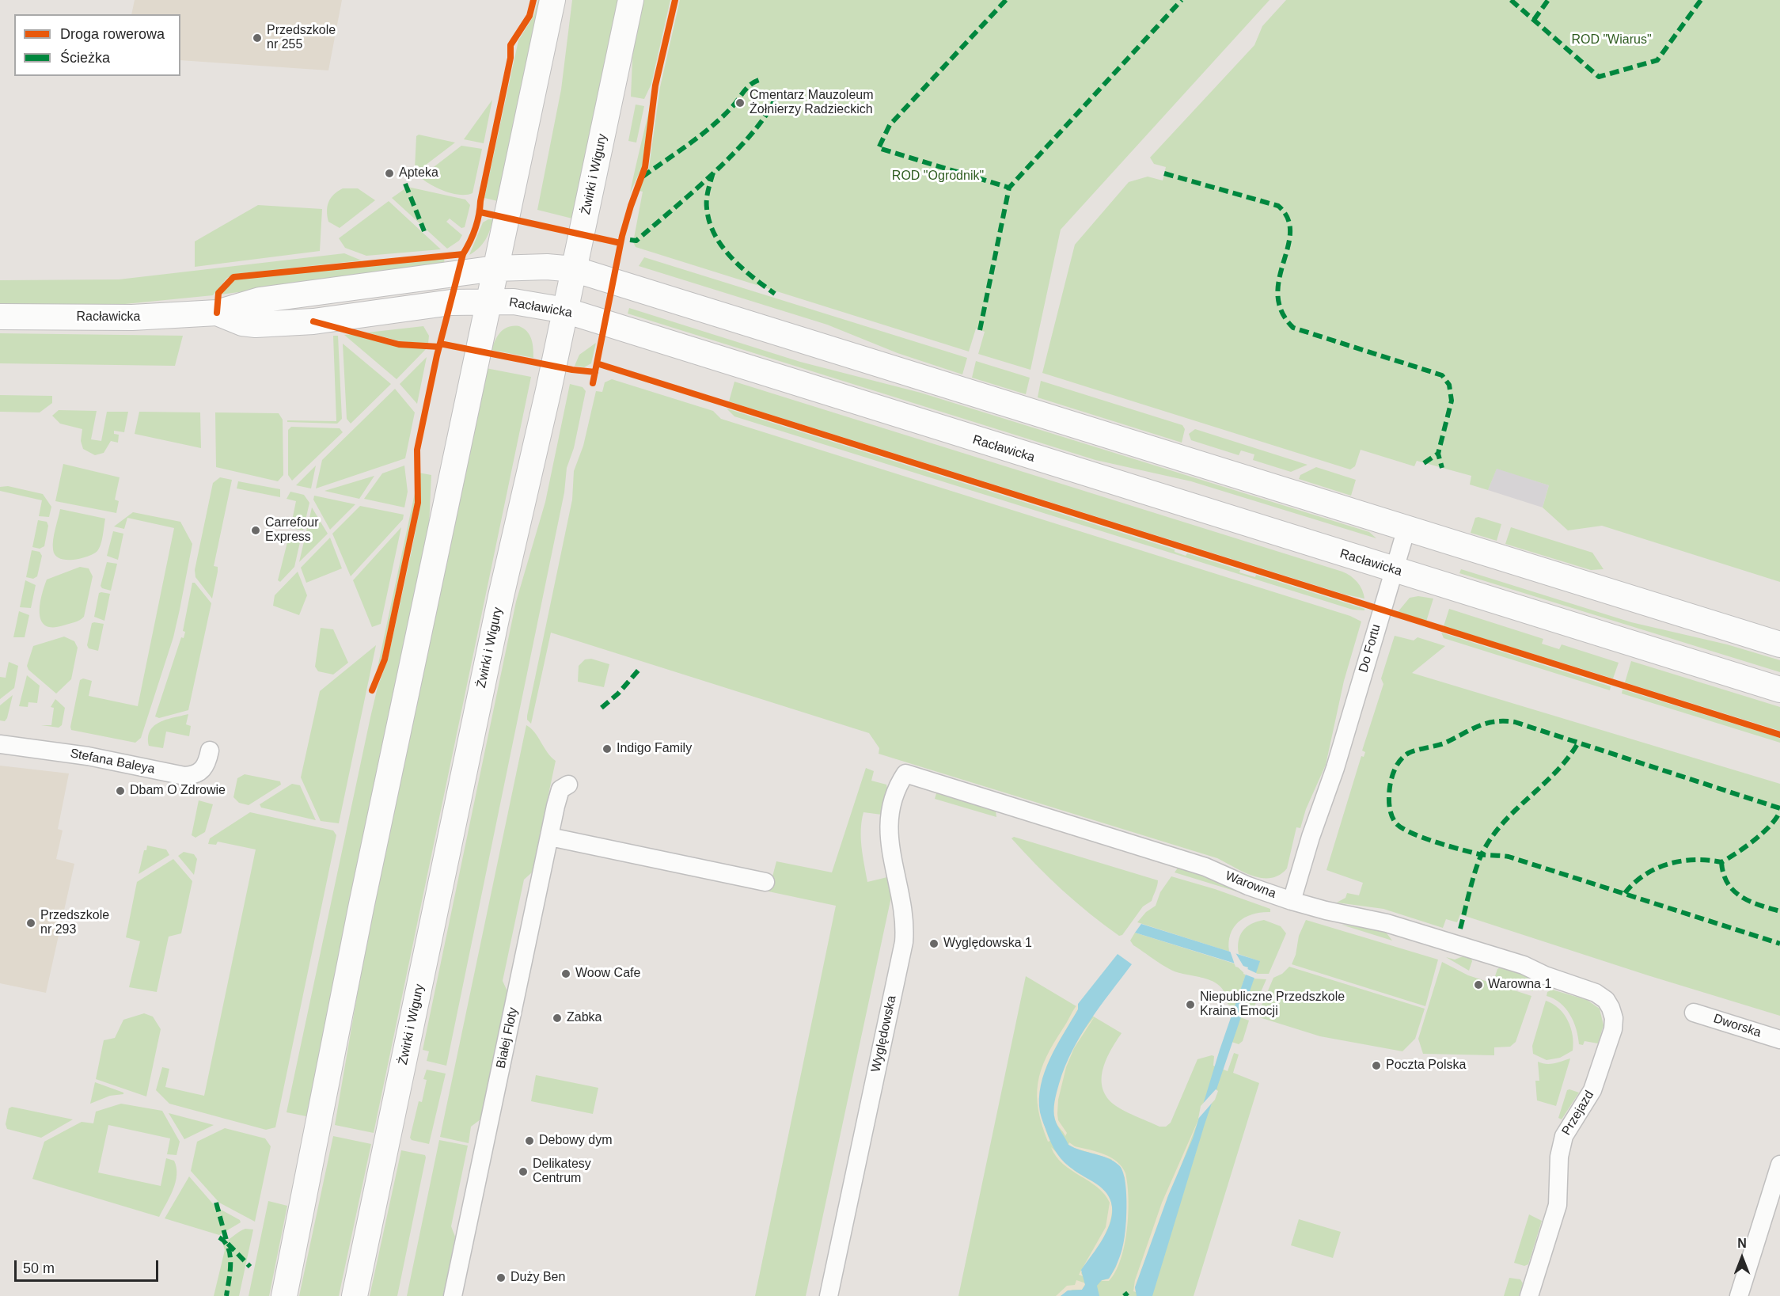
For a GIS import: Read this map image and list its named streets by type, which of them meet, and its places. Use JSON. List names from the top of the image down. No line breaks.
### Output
{"streets":{"main road":["Żwirki i Wigury","Racławicka"],"street":["Do Fortu","Stefana Baleya","Warowna","Dworska","Wyględowska","Białej Floty","Przejazd"]},"crossings":[["Żwirki i Wigury","Racławicka"],["Racławicka","Do Fortu"],["Do Fortu","Warowna"],["Warowna","Wyględowska"],["Warowna","Przejazd"]],"parks":["ROD \"Wiarus\"","ROD \"Ogrodnik\""],"places":["Przedszkole nr 255","Cmentarz Mauzoleum Żołnierzy Radzieckich","Apteka","Carrefour Express","Indigo Family","Dbam O Zdrowie","Przedszkole nr 293","Wyględowska 1","Woow Cafe","Warowna 1","Niepubliczne Przedszkole Kraina Emocji","Zabka","Poczta Polska","Debowy dym","Delikatesy Centrum","Duży Ben"],"legend":["Droga rowerowa","Ścieżka"],"scale_bar":"50 m","north":"top"}
